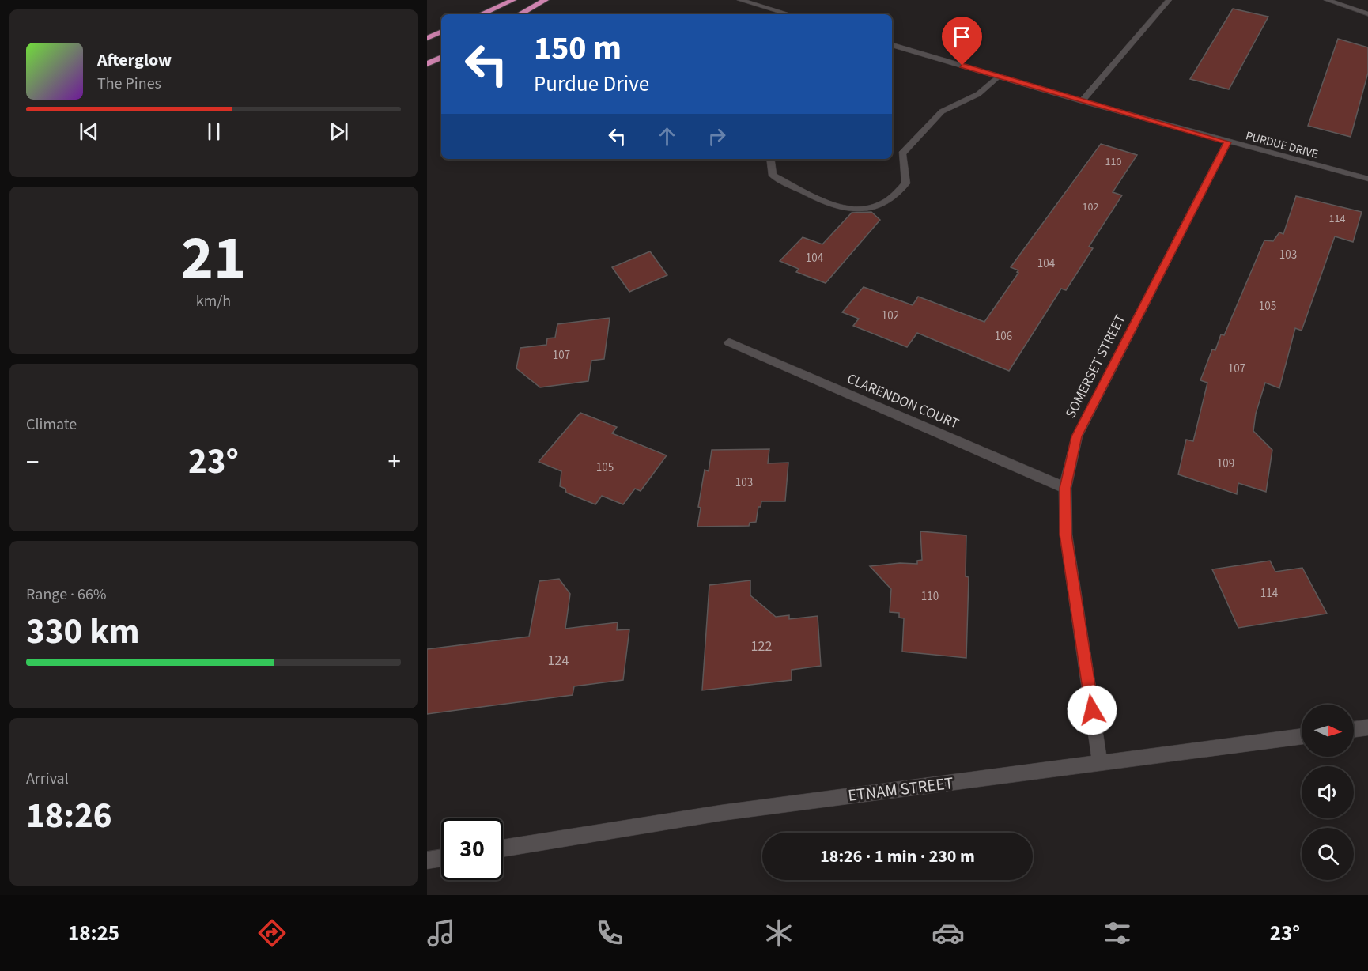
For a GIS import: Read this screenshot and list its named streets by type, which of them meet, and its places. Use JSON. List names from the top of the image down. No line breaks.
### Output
{"streets":{"street":["PURDUE DRIVE","SOMERSET STREET","CLARENDON COURT","ETNAM STREET"]},"crossings":[["PURDUE DRIVE","SOMERSET STREET"],["SOMERSET STREET","CLARENDON COURT"],["SOMERSET STREET","ETNAM STREET"]],"house_numbers":["110","102","114","103","104","104","105","102","106","107","107","109","105","103","114","110","122","124"],"north":"right","page":{"turn":["150 m","Purdue Drive"],"song":["Afterglow","The Pines"],"tile":[["21","km/h"],"Climate",["Range · 66%","330 km"],["Arrival","18:26"]],"heat":["−","23°","+"],"limit":"30","trip":"18:26 · 1 min · 230 m","tabs":["18:25","23°"]}}
